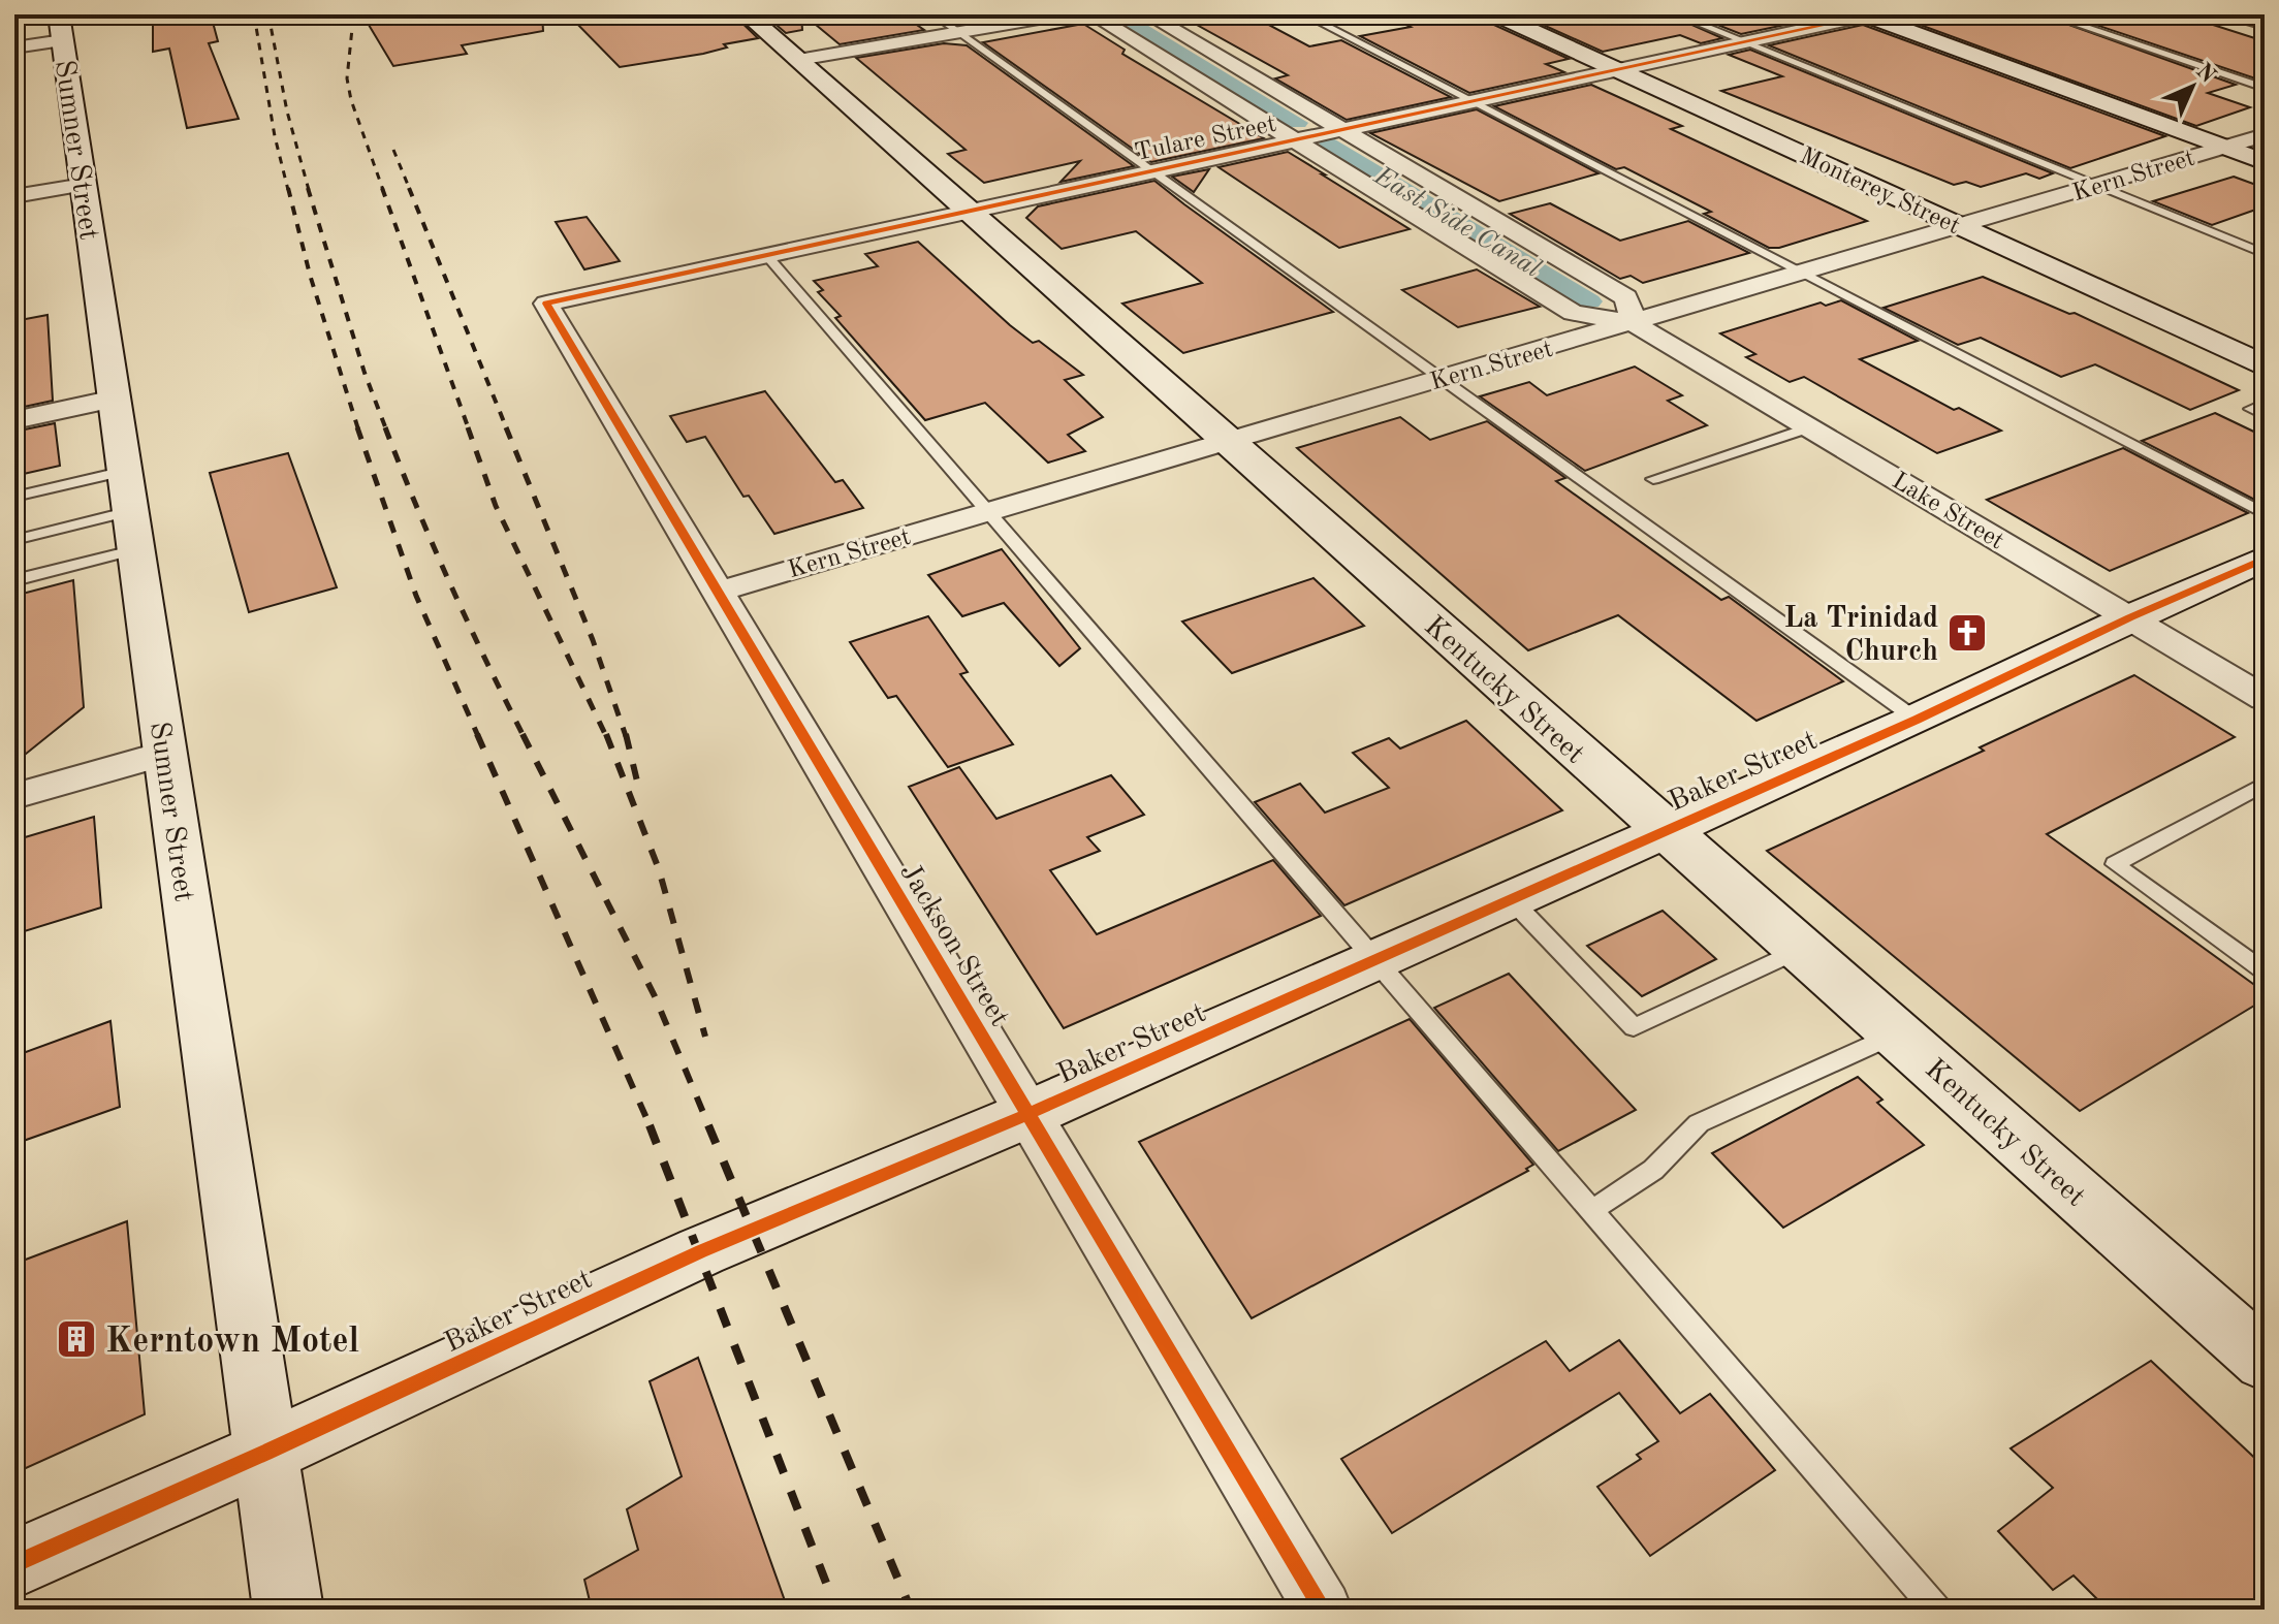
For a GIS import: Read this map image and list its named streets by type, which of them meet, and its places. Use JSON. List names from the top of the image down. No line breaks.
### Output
{"streets":{"street":["Tulare Street","Sumner Street","Kern Street","Monterey Street","Lake Street","Kentucky Street","Baker Street","Jackson Street"]},"crossings":[["Tulare Street","Monterey Street"],["Tulare Street","Lake Street"],["Tulare Street","Kentucky Street"],["Tulare Street","Jackson Street"],["Sumner Street","Baker Street"],["Kern Street","Monterey Street"],["Kern Street","Lake Street"],["Kern Street","Kentucky Street"],["Kern Street","Jackson Street"],["Lake Street","Baker Street"],["Kentucky Street","Baker Street"],["Baker Street","Jackson Street"]],"water":["East Side Canal"],"places":{"church":["La Trinidad Church"],"building":["Kerntown Motel"]},"north":"top right"}
